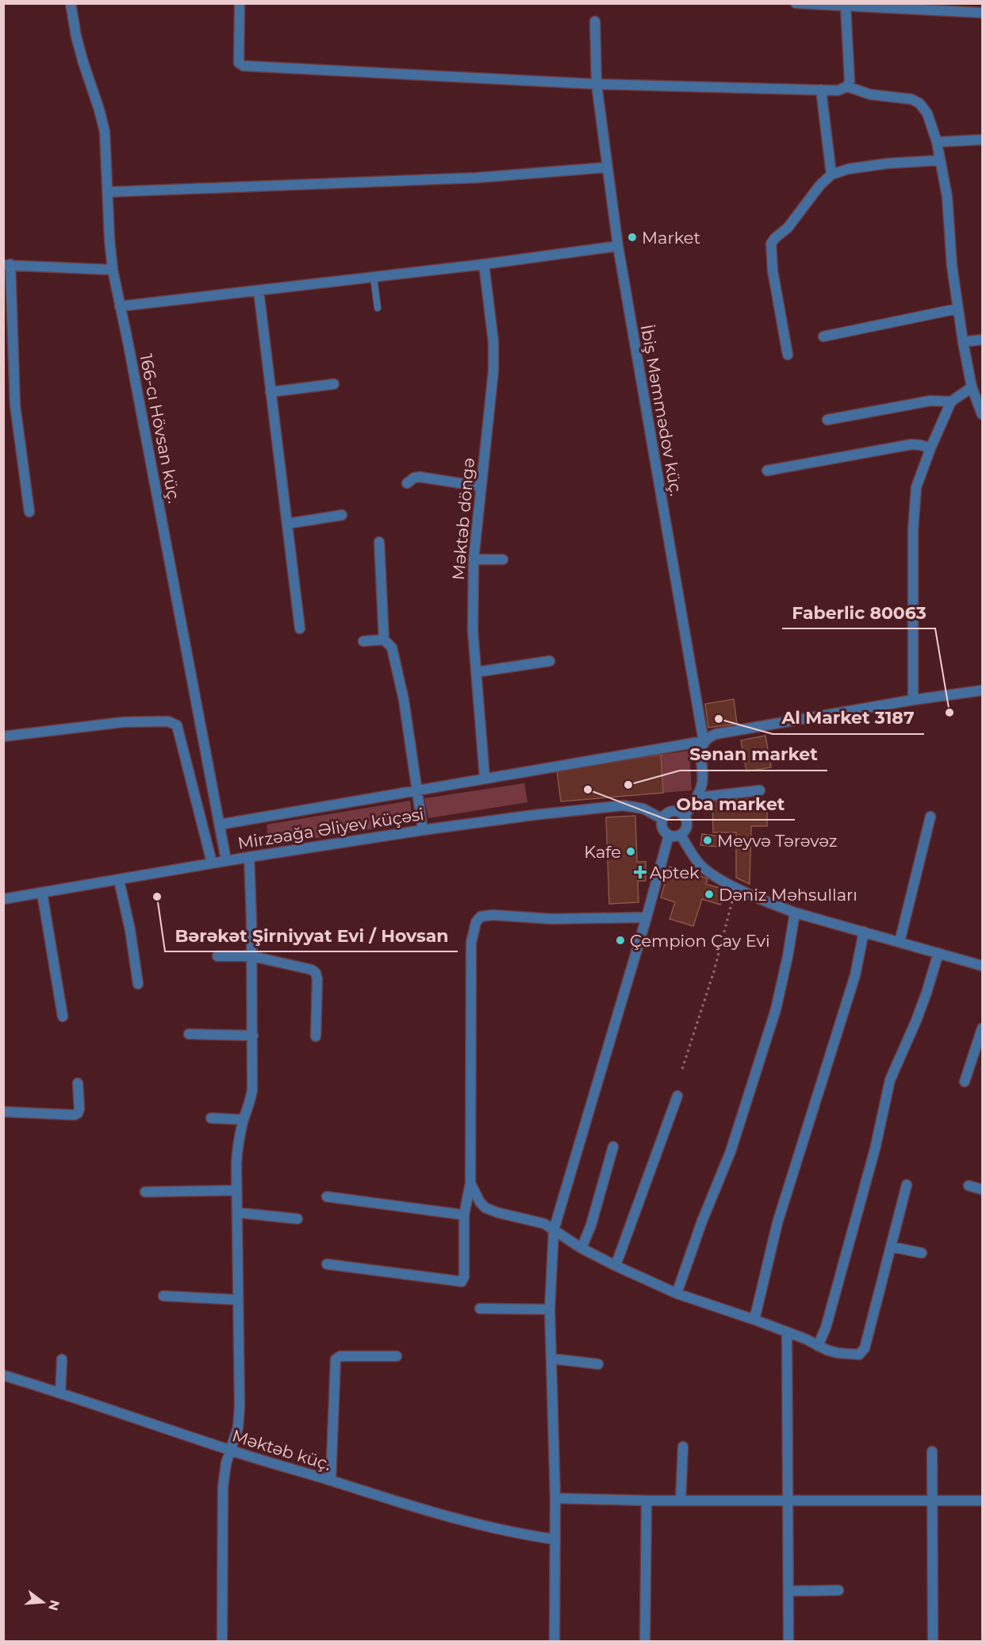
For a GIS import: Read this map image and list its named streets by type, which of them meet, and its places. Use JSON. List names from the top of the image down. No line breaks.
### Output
{"streets":{"street":["İbiş Məmmədov küç.","166-cı Hövsan küç.","Məktəb döngə","Mirzəağa Əliyev küçəsi","Məktəb küç."]},"crossings":[["166-cı Hövsan küç.","Mirzəağa Əliyev küçəsi"]],"places":{"other":["Market","Faberlic 80063","Al Market 3187","Sənan market","Oba market","Meyvə Tərəvəz","Kafe","Dəniz Məhsulları","Bərəkət Şirniyyat Evi / Hovsan","Çempion Çay Evi"],"health":["Aptek"]},"north":"right"}
